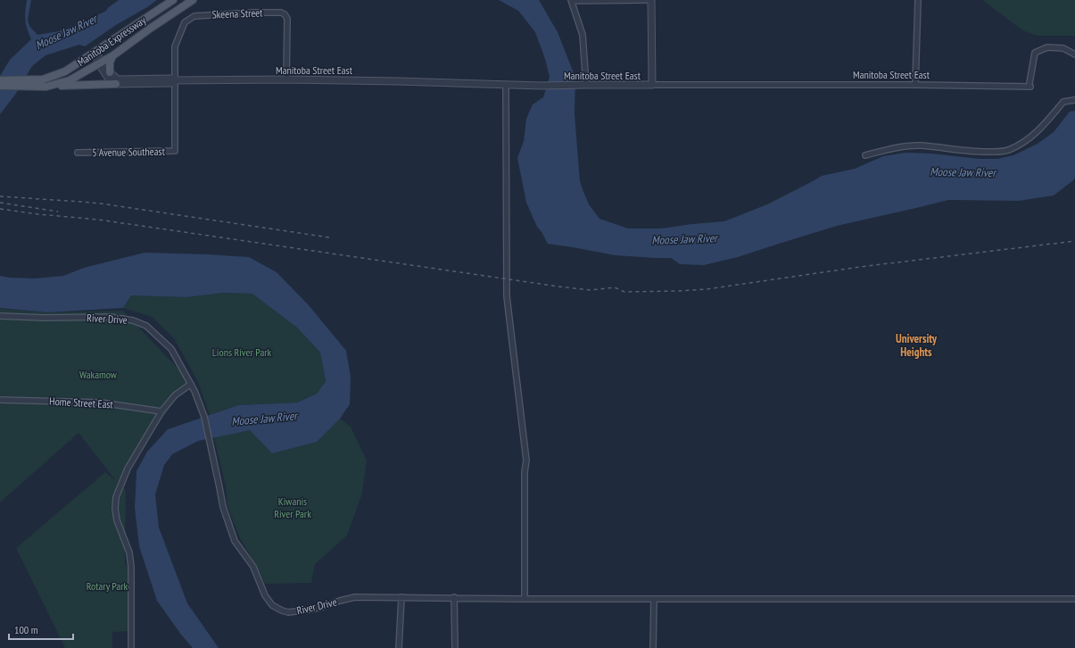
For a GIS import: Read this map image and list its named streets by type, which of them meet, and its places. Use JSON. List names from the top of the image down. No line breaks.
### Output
{"streets":{"main road":["Manitoba Expressway"],"street":["Skeena Street","Manitoba Street East","5 Avenue Southeast","River Drive","Home Street East"]},"crossings":[["Skeena Street","Manitoba Street East"],["Skeena Street","5 Avenue Southeast"],["Manitoba Expressway","Manitoba Street East"],["Manitoba Street East","5 Avenue Southeast"]],"districts":["University Heights"],"water":["Moose Jaw River"],"parks":["Lions River Park","Wakamow","Kiwanis River Park","Rotary Park"],"scale_bar":"100 m"}
